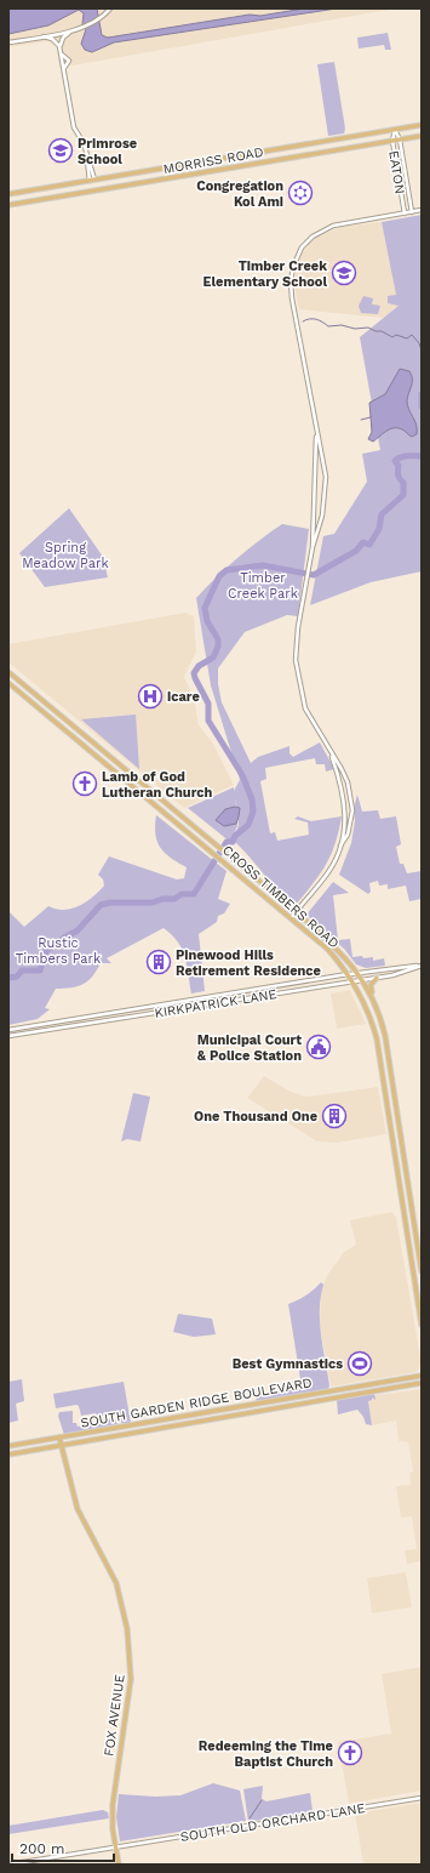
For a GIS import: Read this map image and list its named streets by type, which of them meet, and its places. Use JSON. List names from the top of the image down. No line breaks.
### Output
{"streets":{"main road":["MORRISS ROAD","CROSS TIMBERS ROAD","SOUTH GARDEN RIDGE BOULEVARD","FOX AVENUE"],"street":["EATON","KIRKPATRICK LANE","SOUTH OLD ORCHARD LANE"]},"crossings":[["MORRISS ROAD","EATON"],["CROSS TIMBERS ROAD","KIRKPATRICK LANE"],["SOUTH GARDEN RIDGE BOULEVARD","FOX AVENUE"],["FOX AVENUE","SOUTH OLD ORCHARD LANE"]],"parks":["Spring Meadow Park","Timber Creek Park","Rustic Timbers Park"],"places":{"school or university":["Primrose School","Timber Creek Elementary School"],"synagogue":["Congregation Kol Ami"],"hospital":["icare"],"church":["Lamb of God Lutheran Church","Redeeming the Time Baptist Church"],"building":["Pinewood Hills Retirement Residence","One Thousand One"],"public building":["Municipal Court & Police Station"],"sports":["Best Gymnastics"]},"scale_bar":"200 m"}
